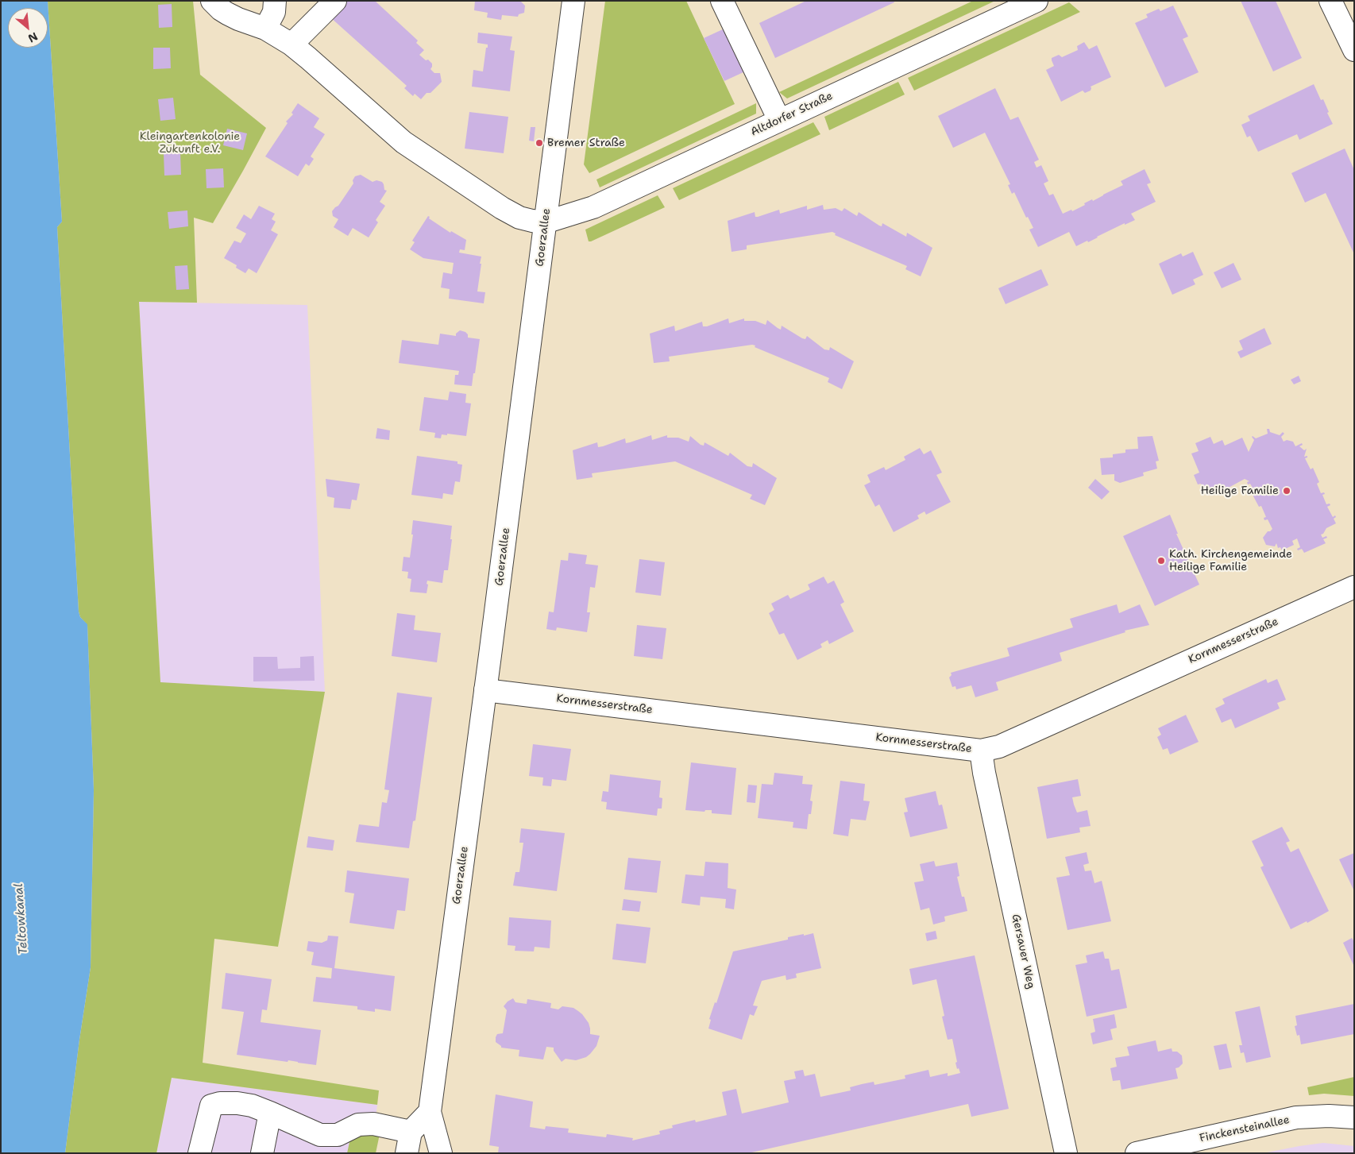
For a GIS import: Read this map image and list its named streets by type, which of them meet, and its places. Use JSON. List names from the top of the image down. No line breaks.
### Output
{"streets":{"street":["Altdorfer Straße","Goerzallee","Kornmesserstraße","Gersauer Weg","Finckensteinallee"]},"crossings":[["Altdorfer Straße","Goerzallee"],["Goerzallee","Kornmesserstraße"],["Kornmesserstraße","Gersauer Weg"]],"water":["Teltowkanal"],"parks":["Kleingartenkolonie Zukunft e.V."],"places":["Bremer Straße","Heilige Familie","Kath. Kirchengemeinde Heilige Familie"],"north":"bottom right"}
